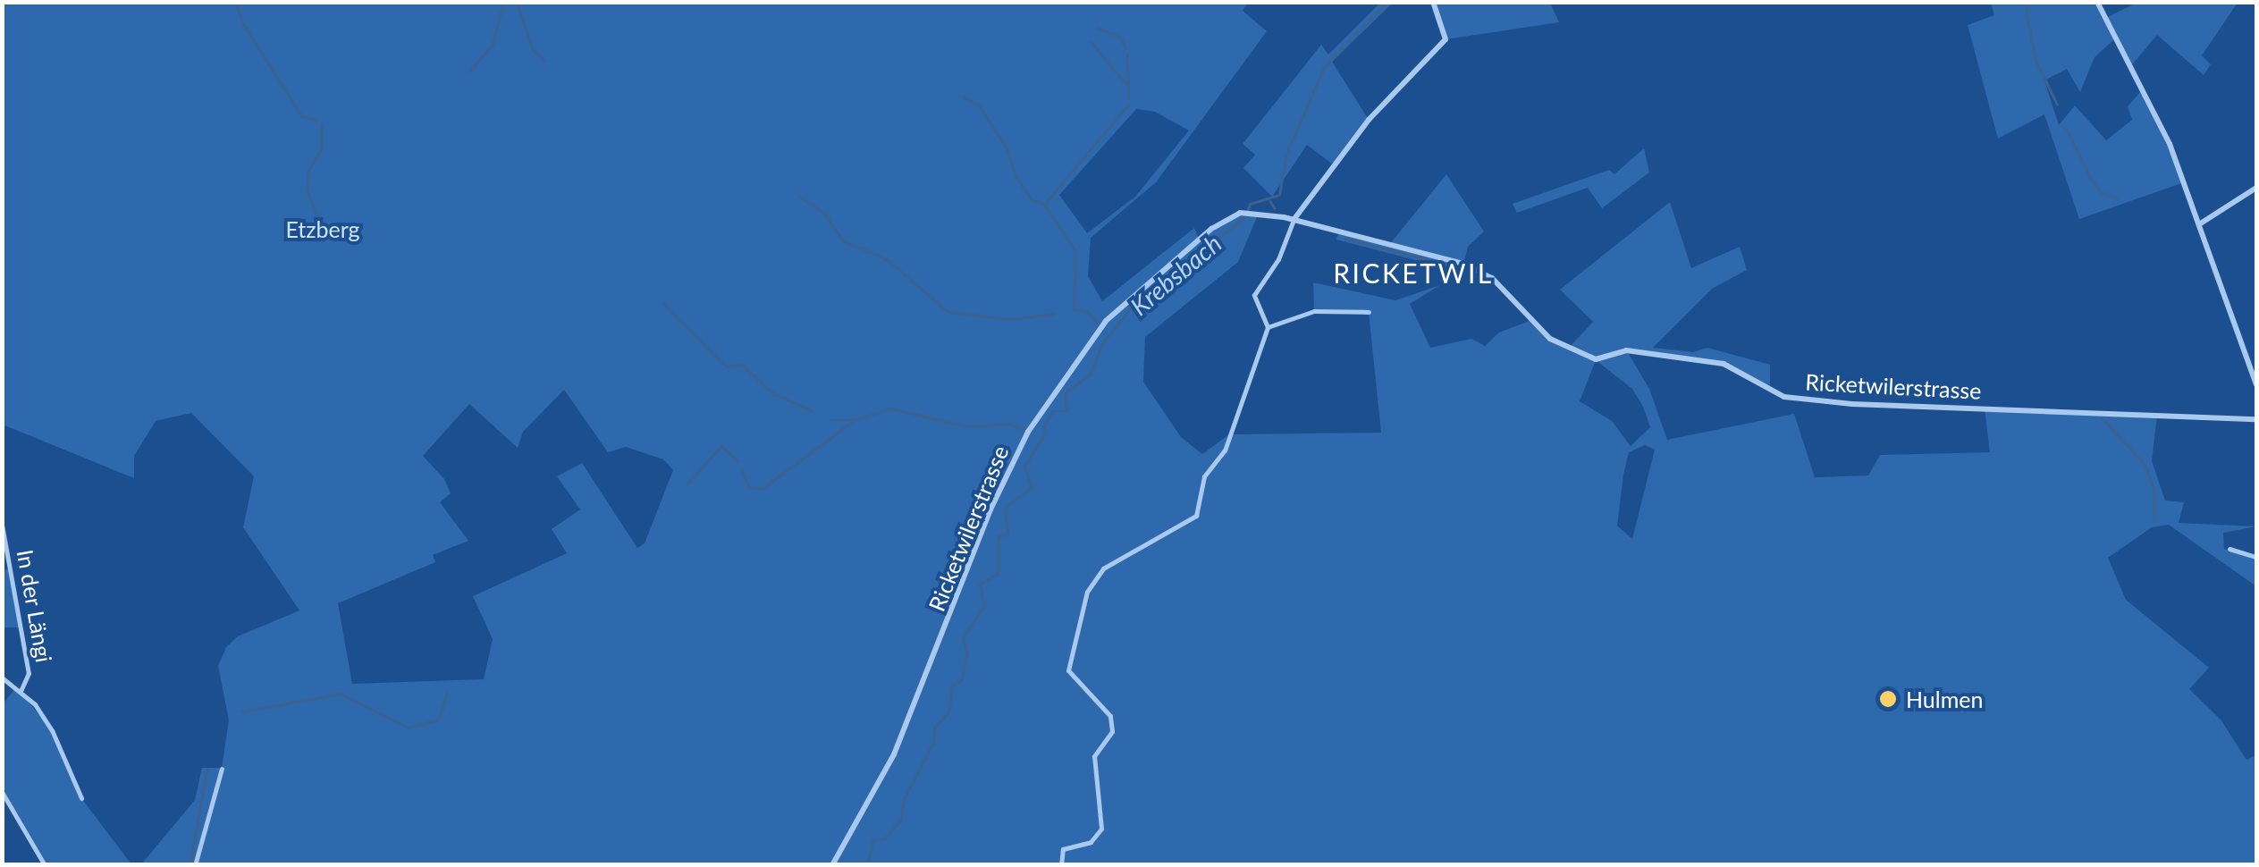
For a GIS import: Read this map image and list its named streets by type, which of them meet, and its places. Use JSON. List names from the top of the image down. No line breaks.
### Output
{"streets":{"street":["Ricketwilerstrasse","In der Längi"]},"districts":["RICKETWIL"],"water":["Krebsbach"],"parks":["Etzberg"],"places":["Hulmen"]}
